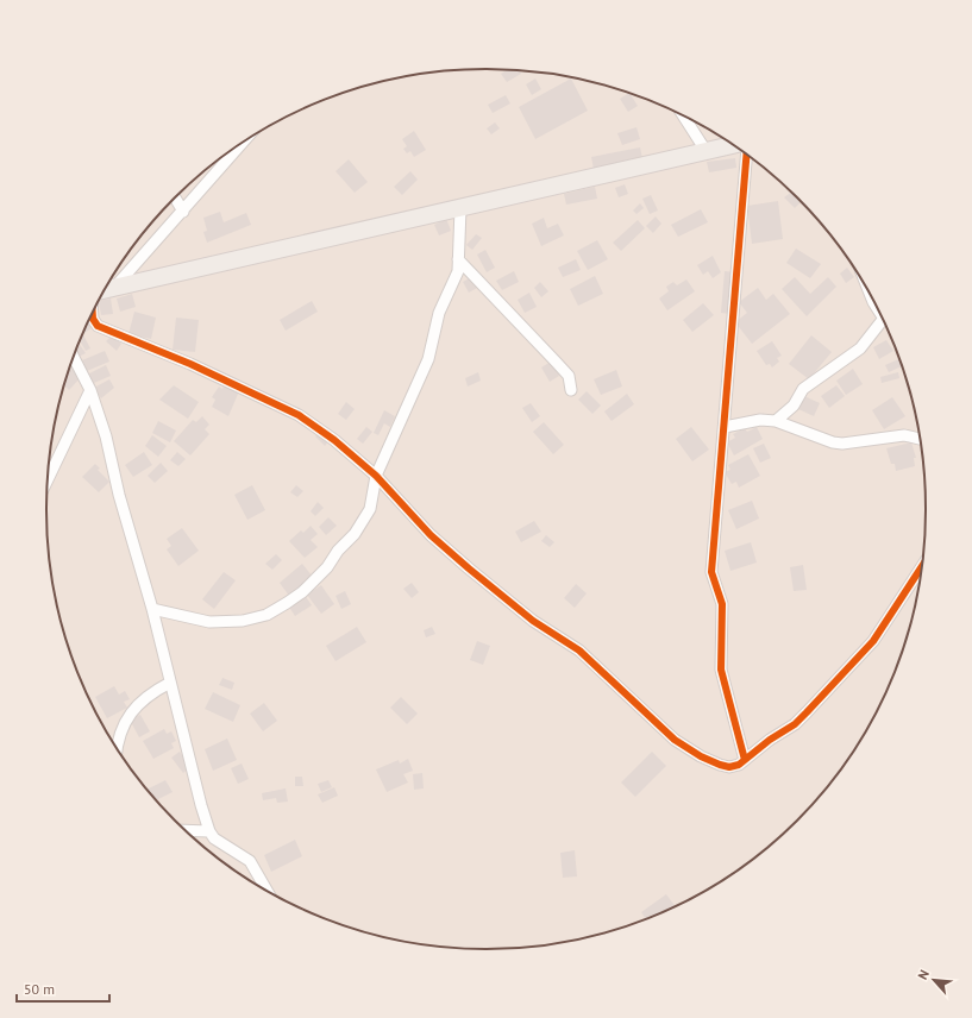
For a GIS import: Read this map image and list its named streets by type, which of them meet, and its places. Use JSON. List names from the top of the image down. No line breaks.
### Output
{"scale_bar":"50 m","north":"top left"}
